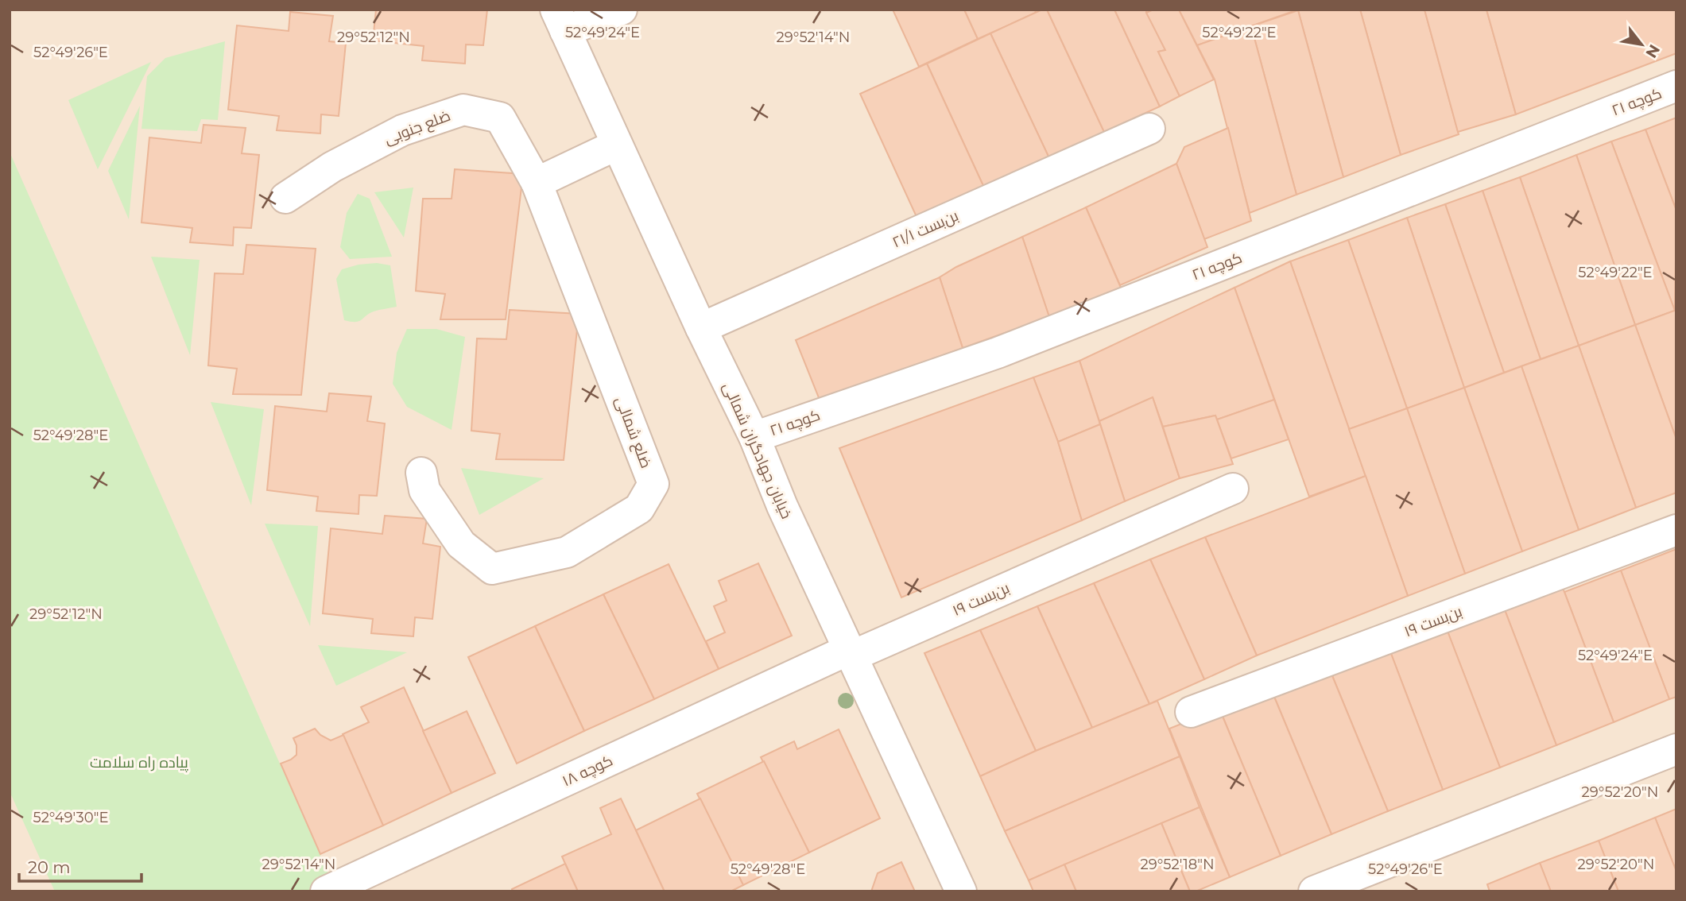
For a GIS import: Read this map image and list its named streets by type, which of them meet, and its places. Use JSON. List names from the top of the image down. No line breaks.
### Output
{"streets":{"street":["کوچه ۲۱","ضلع جنوبی","بن‌بست ۲۱/۱","ضلع شمالی","خیابان جهادگران شمالی","بن‌بست ۱۹","کوچه ۱۸"]},"crossings":[["کوچه ۲۱","خیابان جهادگران شمالی"],["ضلع جنوبی","ضلع شمالی"],["بن‌بست ۲۱/۱","خیابان جهادگران شمالی"],["خیابان جهادگران شمالی","بن‌بست ۱۹"],["خیابان جهادگران شمالی","کوچه ۱۸"],["بن‌بست ۱۹","کوچه ۱۸"]],"parks":["پیاده راه سلامت"],"scale_bar":"20 m","north":"bottom right","coordinates":["52°49'24\"E","52°49'22\"E","29°52'12\"N","29°52'14\"N","52°49'26\"E","52°49'28\"E","29°52'20\"N","52°49'30\"E","29°52'18\"N"]}
